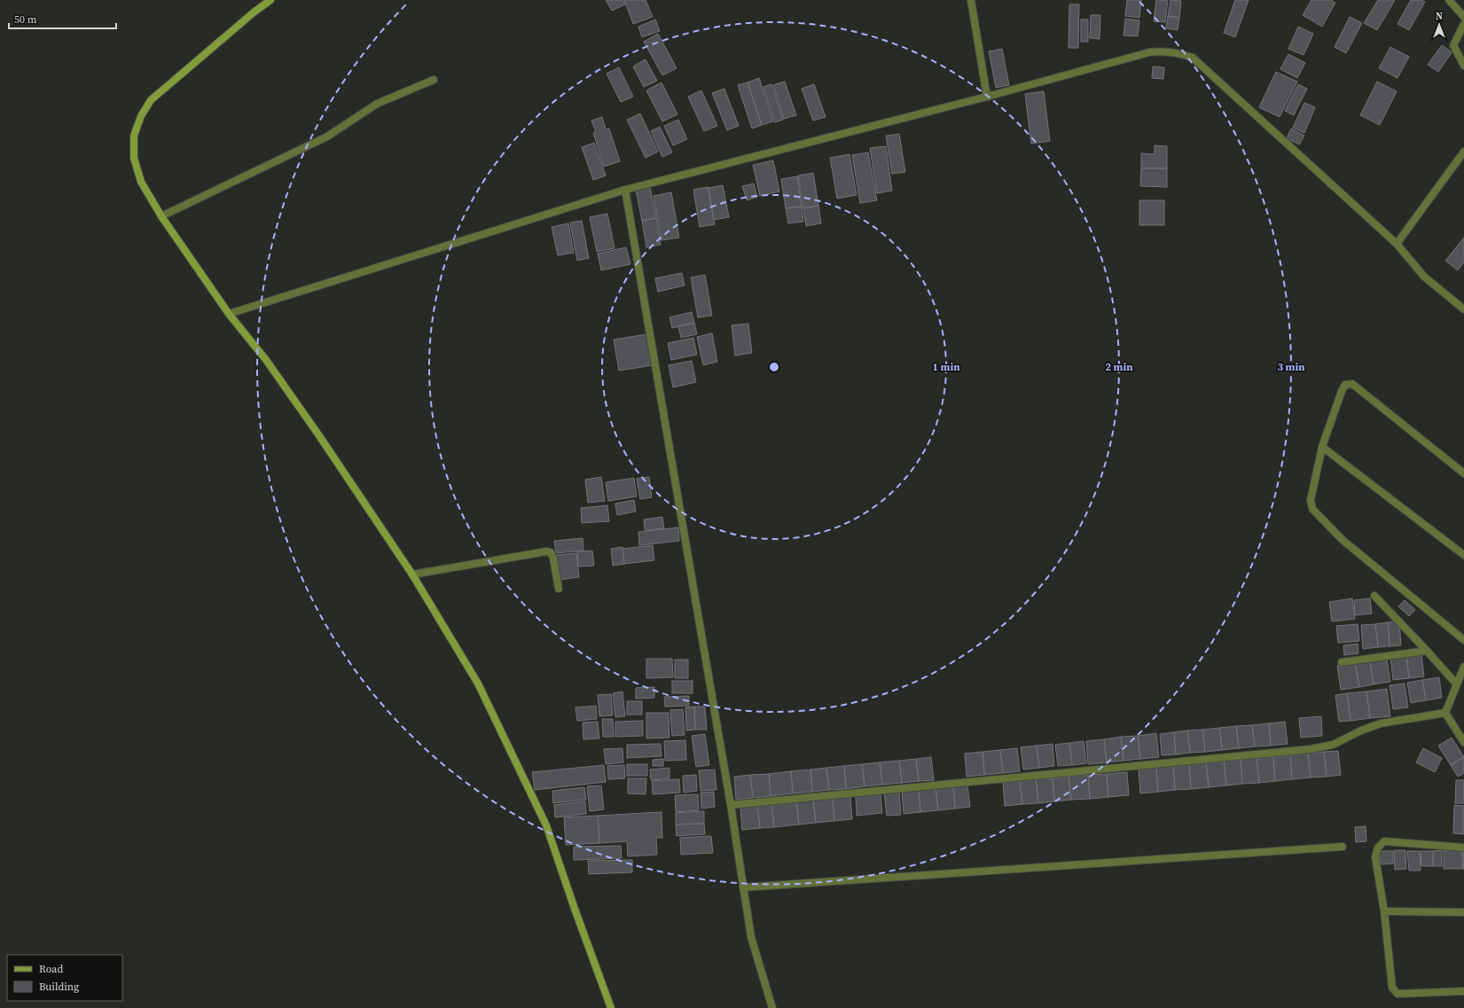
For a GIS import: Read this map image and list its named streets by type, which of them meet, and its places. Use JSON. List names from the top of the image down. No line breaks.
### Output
{"legend":["Road","Building"],"scale_bar":"50 m","north":"top","rings":["1 min","2 min","3 min"]}
